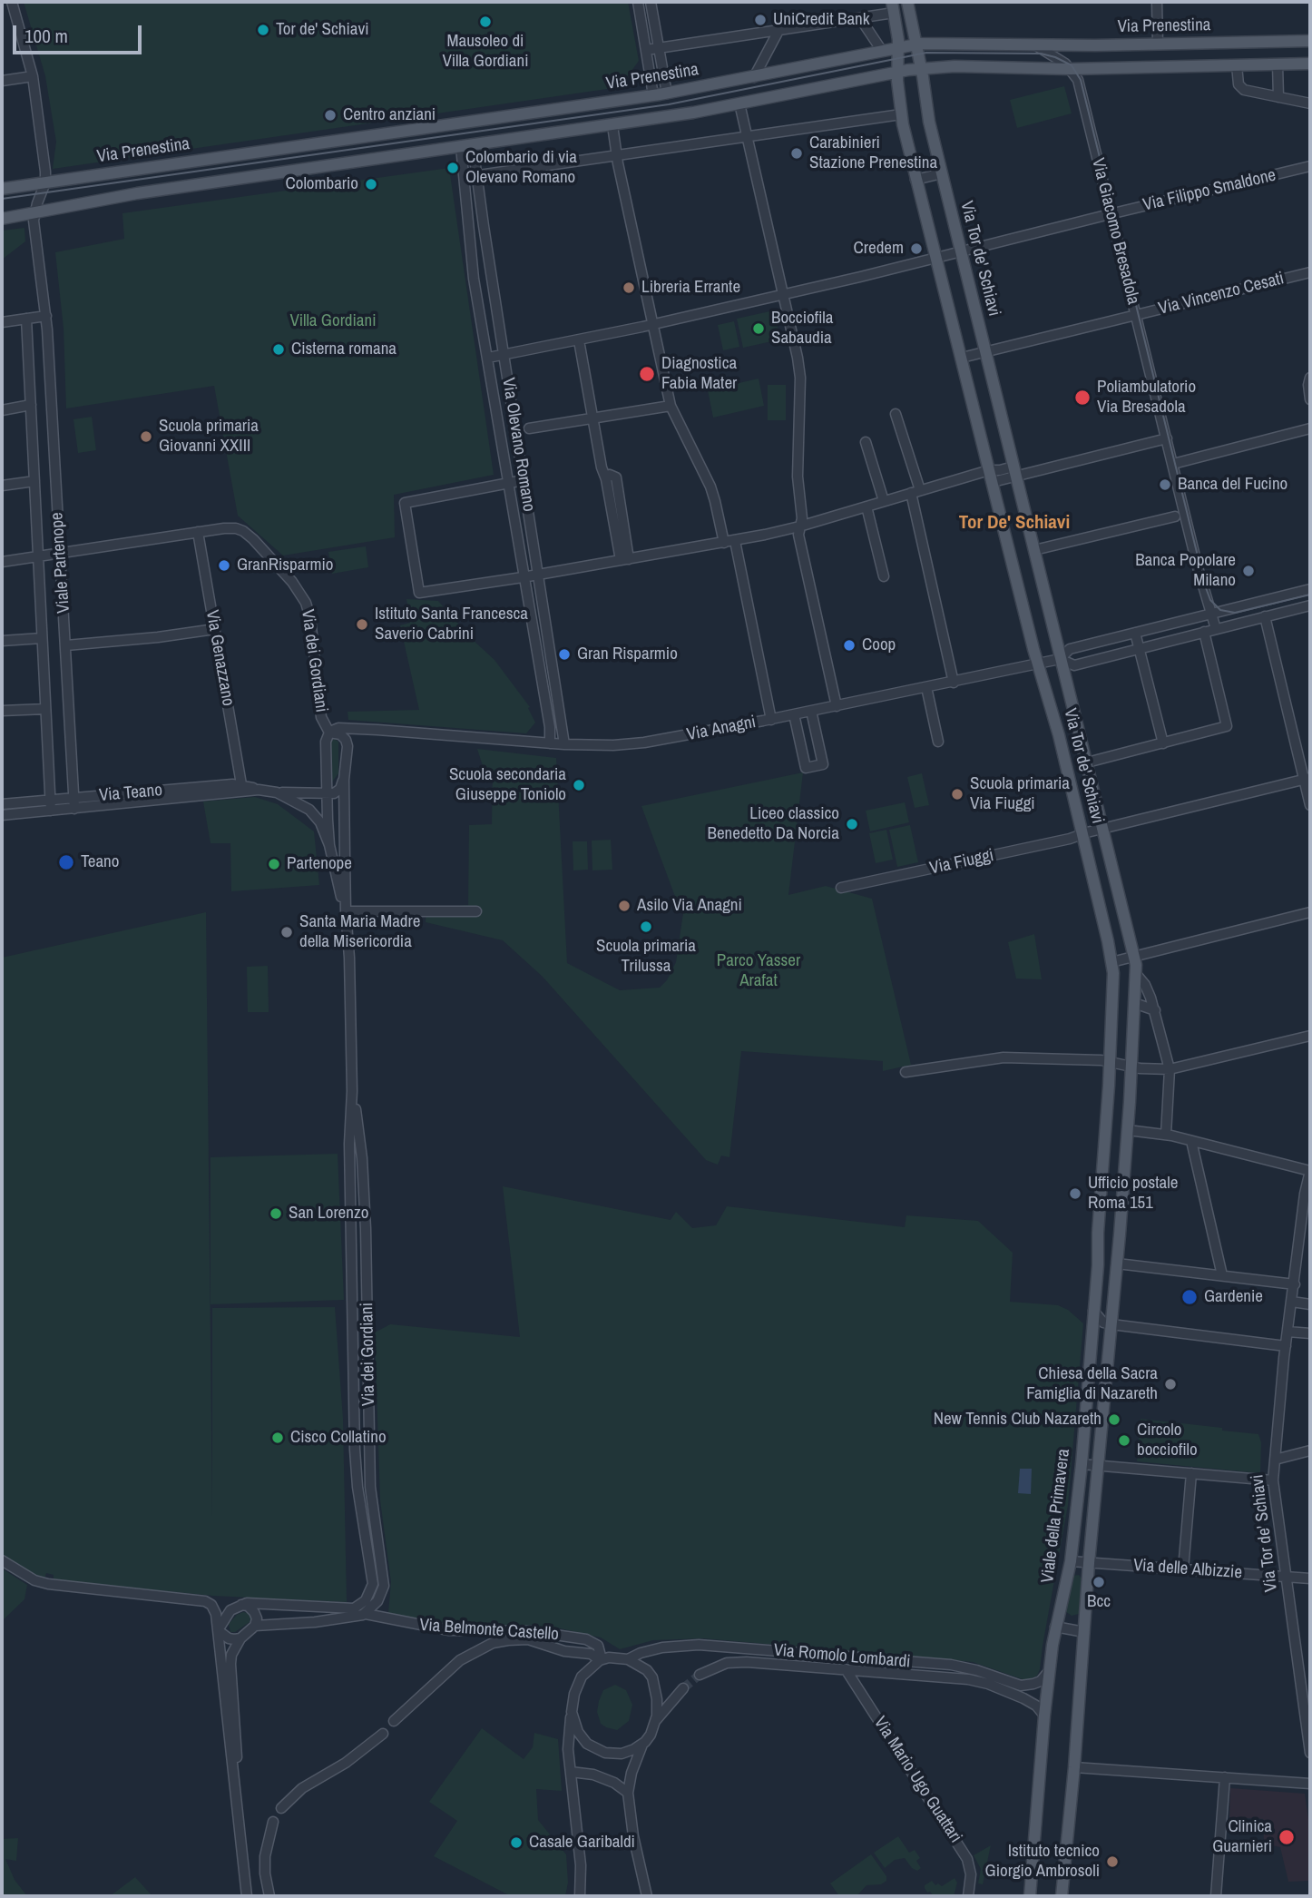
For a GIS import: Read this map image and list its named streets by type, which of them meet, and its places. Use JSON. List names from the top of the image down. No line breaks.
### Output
{"streets":{"main road":["Via Prenestina","Via Tor de' Schiavi","Viale della Primavera"],"street":["Via Filippo Smaldone","Via Giacomo Bresadola","Via Vincenzo Cesati","Via Olevano Romano","Viale Partenope","Via Genazzano","Via dei Gordiani","Via Anagni","Via Teano","Via Fiuggi","Via delle Albizzie","Via Belmonte Castello","Via Romolo Lombardi","Via Mario Ugo Guattari"]},"crossings":[["Via Prenestina","Via Tor de' Schiavi"],["Via Filippo Smaldone","Via Giacomo Bresadola"],["Via Filippo Smaldone","Via Tor de' Schiavi"],["Via Filippo Smaldone","Via Olevano Romano"],["Via Giacomo Bresadola","Via Vincenzo Cesati"],["Via Tor de' Schiavi","Via Vincenzo Cesati"],["Via Tor de' Schiavi","Via Anagni"],["Via Tor de' Schiavi","Via Fiuggi"],["Via Tor de' Schiavi","Viale della Primavera"],["Via Tor de' Schiavi","Via delle Albizzie"],["Via Olevano Romano","Via Anagni"],["Viale Partenope","Via dei Gordiani"],["Viale Partenope","Via Teano"],["Via Genazzano","Via dei Gordiani"],["Via Genazzano","Via Teano"],["Via dei Gordiani","Via Anagni"],["Via dei Gordiani","Via Teano"],["Via dei Gordiani","Via Belmonte Castello"],["Viale della Primavera","Via delle Albizzie"],["Viale della Primavera","Via Romolo Lombardi"],["Via Belmonte Castello","Via Romolo Lombardi"],["Via Romolo Lombardi","Via Mario Ugo Guattari"]],"districts":["Tor De' Schiavi"],"parks":["Villa Gordiani","Parco Yasser Arafat"],"places":["UniCredit Bank","Mausoleo di Villa Gordiani","Tor de' Schiavi","Centro anziani","Carabinieri Stazione Prenestina","Colombario di via Olevano Romano","Colombario","Credem","Libreria Errante","Bocciofila Sabaudia","Cisterna romana","Diagnostica Fabia Mater","Poliambulatorio Via Bresadola","Scuola primaria Giovanni XXIII","Banca del Fucino","GranRisparmio","Banca Popolare Milano","Istituto Santa Francesca Saverio Cabrini","Coop","Gran Risparmio","Scuola secondaria Giuseppe Toniolo","Scuola primaria Via Fiuggi","Liceo classico Benedetto Da Norcia","Teano","Partenope","Asilo Via Anagni","Scuola primaria Trilussa","Santa Maria Madre della Misericordia","Ufficio postale Roma 151","San Lorenzo","Gardenie","Chiesa della Sacra Famiglia di Nazareth","New Tennis Club Nazareth","Cisco Collatino","Circolo bocciofilo","Bcc","Clinica Guarnieri","Casale Garibaldi","Istituto tecnico Giorgio Ambrosoli"],"scale_bar":"100 m"}
